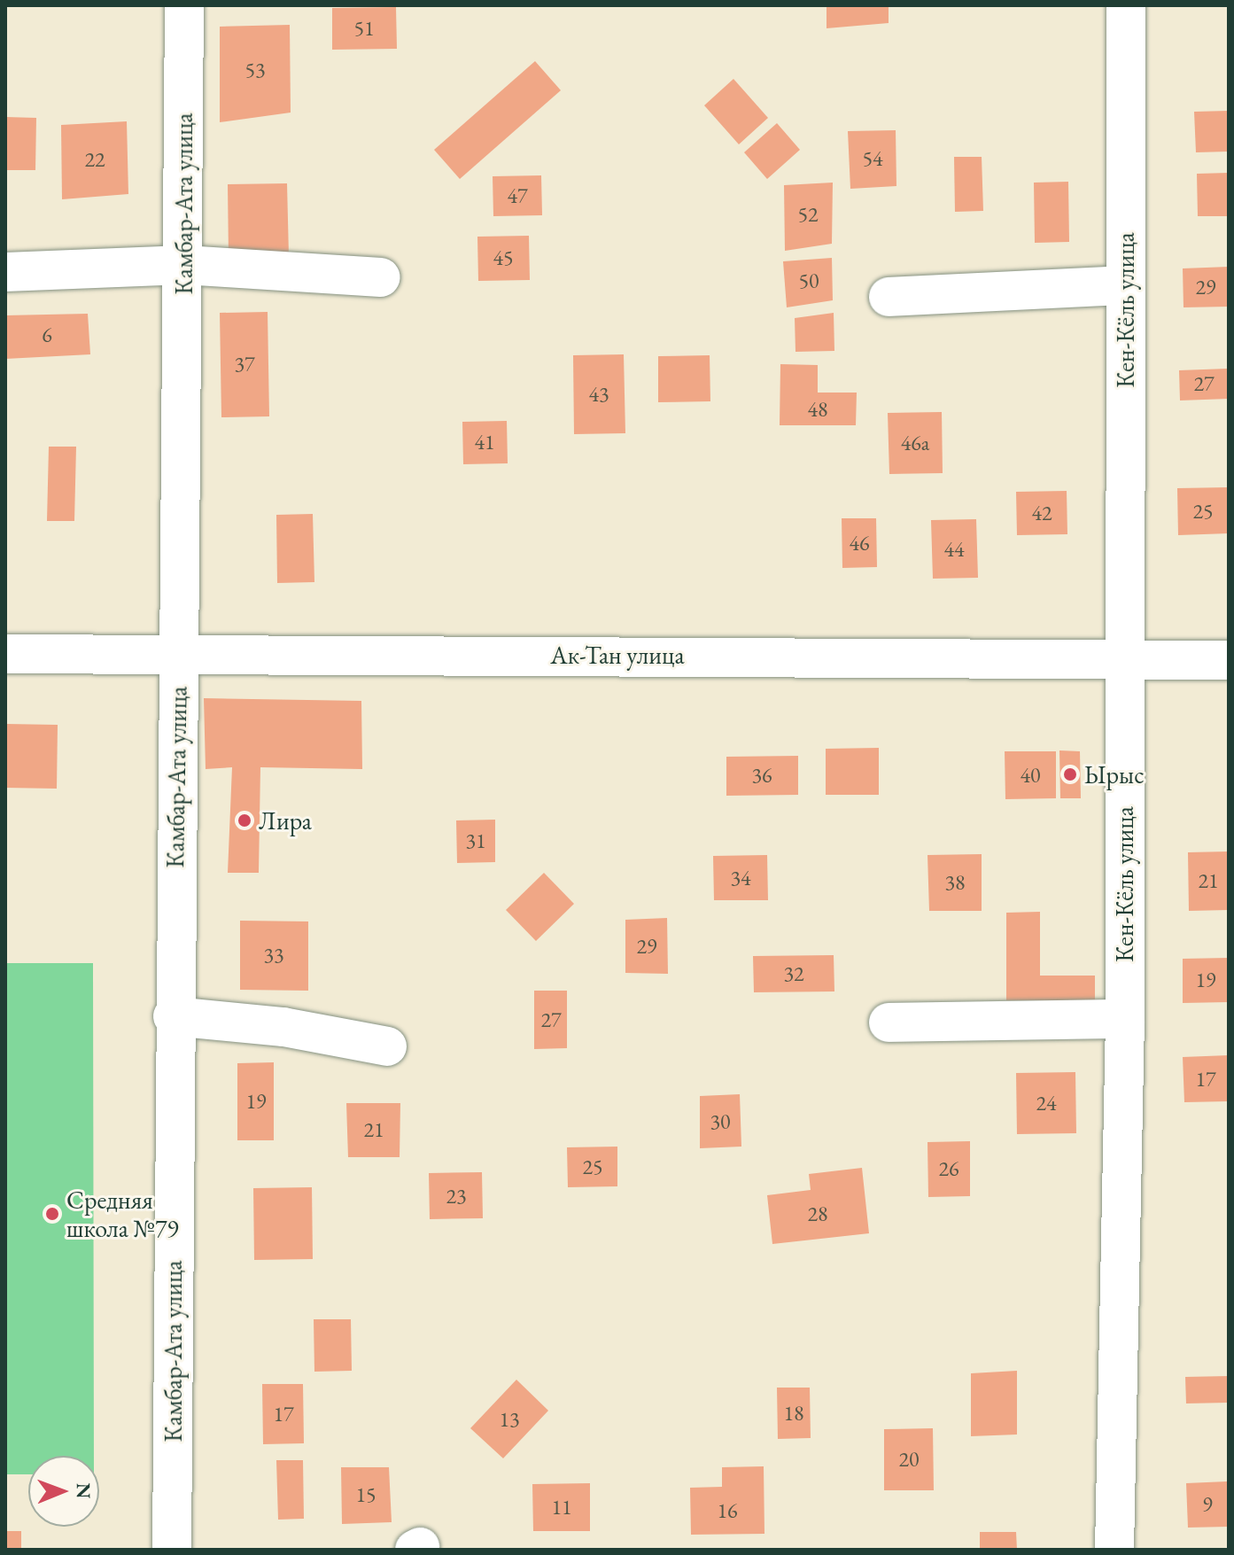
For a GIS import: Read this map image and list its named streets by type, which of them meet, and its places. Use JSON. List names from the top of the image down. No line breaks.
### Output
{"streets":{"street":["Камбар-Ата улица","Кен-Кёль улица","Ак-Тан улица"]},"crossings":[["Камбар-Ата улица","Ак-Тан улица"],["Кен-Кёль улица","Ак-Тан улица"]],"places":["Ырыс","Лира","Средняя школа №79"],"house_numbers":["51","53","54","22","47","52","45","50","29","6","37","27","43","48","41","46а","25","42","46","44","36","40","31","34","21","38","29","33","32","19","27","17","19","24","30","21","25","26","23","28","18","17","13","20","15","9","11","16"],"north":"right"}
